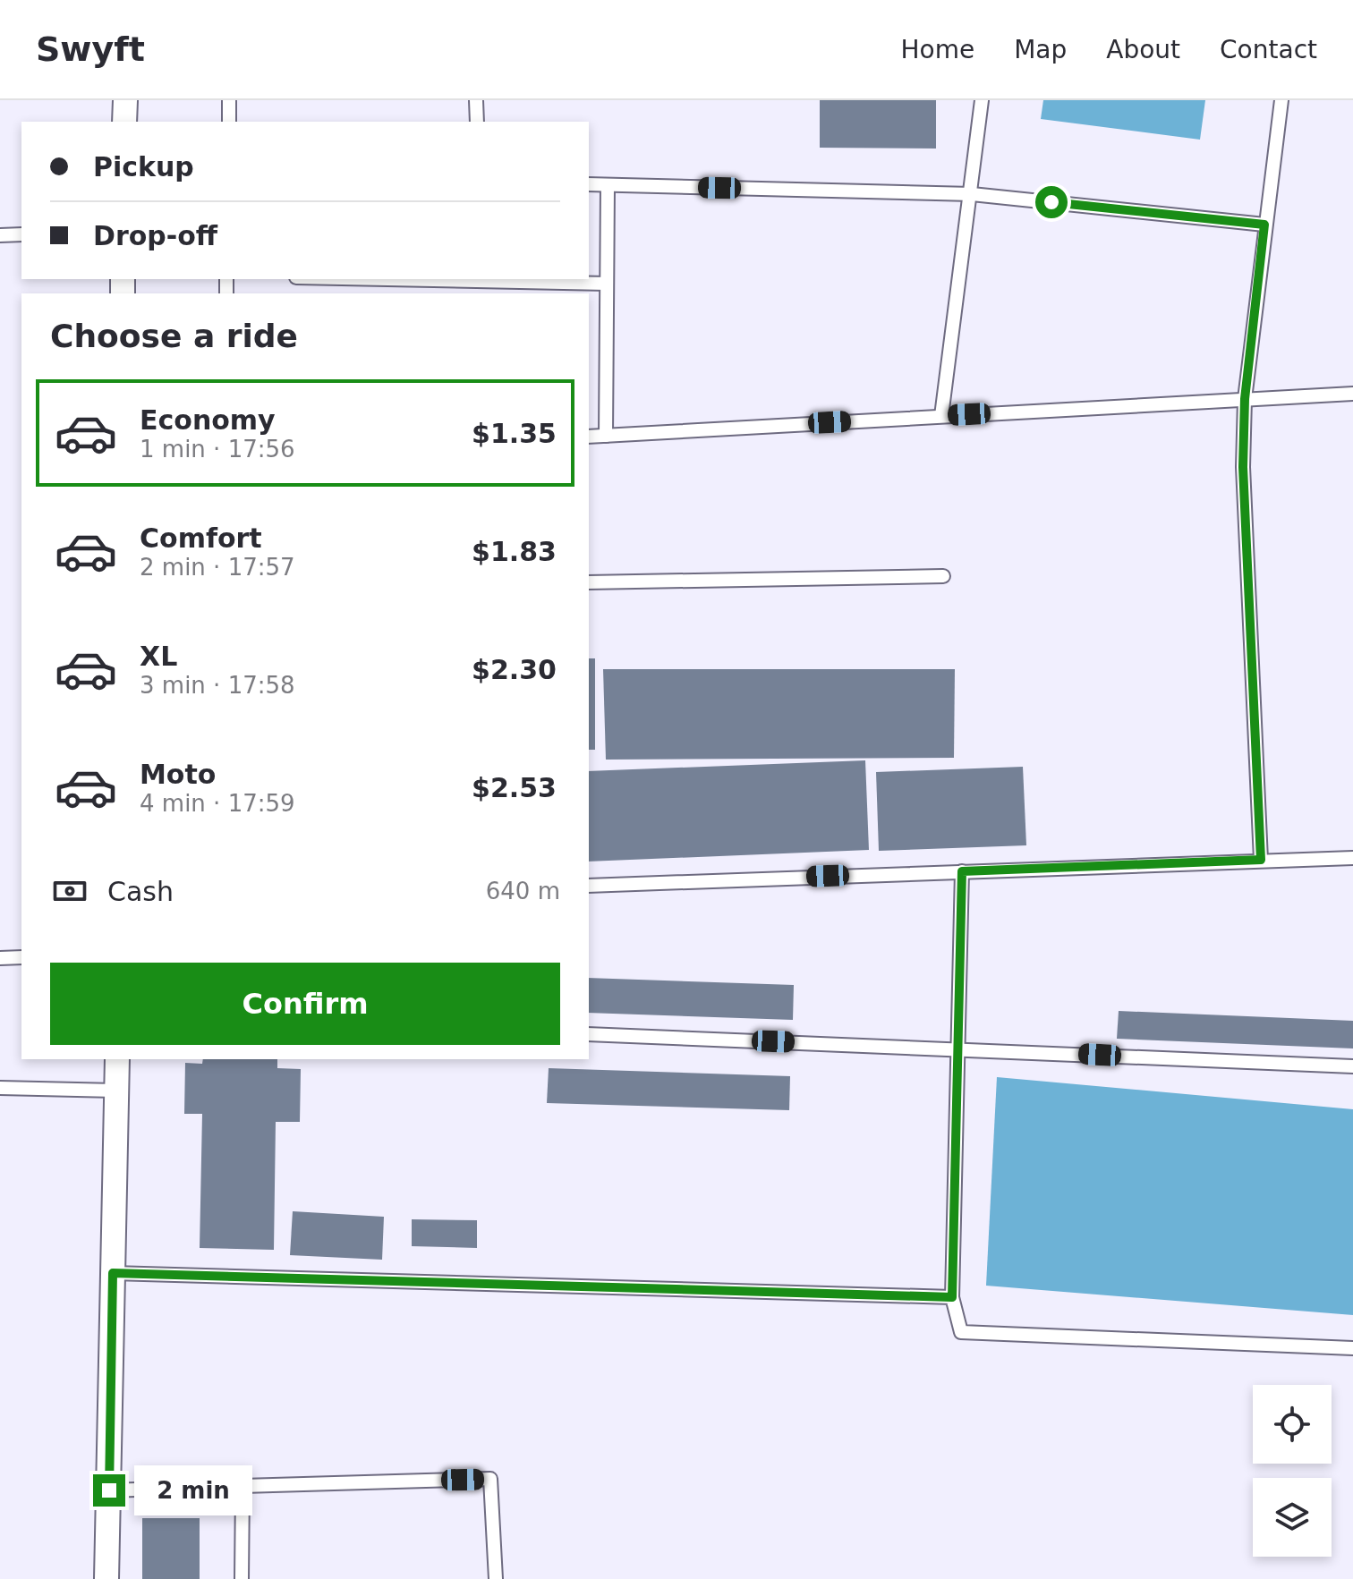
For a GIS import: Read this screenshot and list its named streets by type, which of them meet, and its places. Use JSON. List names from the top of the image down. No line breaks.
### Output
{"page":{"header":"Swyft","nav":["Home","Map","About","Contact"],"banner":["Pickup","Drop-off"],"heading":"Choose a ride","list":[{"name":"Economy","note":"1 min · 17:56","value":"$1.35"},{"name":"Comfort","note":"2 min · 17:57","value":"$1.83"},{"name":"XL","note":"3 min · 17:58","value":"$2.30"},{"name":"Moto","note":"4 min · 17:59","value":"$2.53"}],"pay":["Cash","640 m"],"buttons":"Confirm","bubble":"2 min"}}
